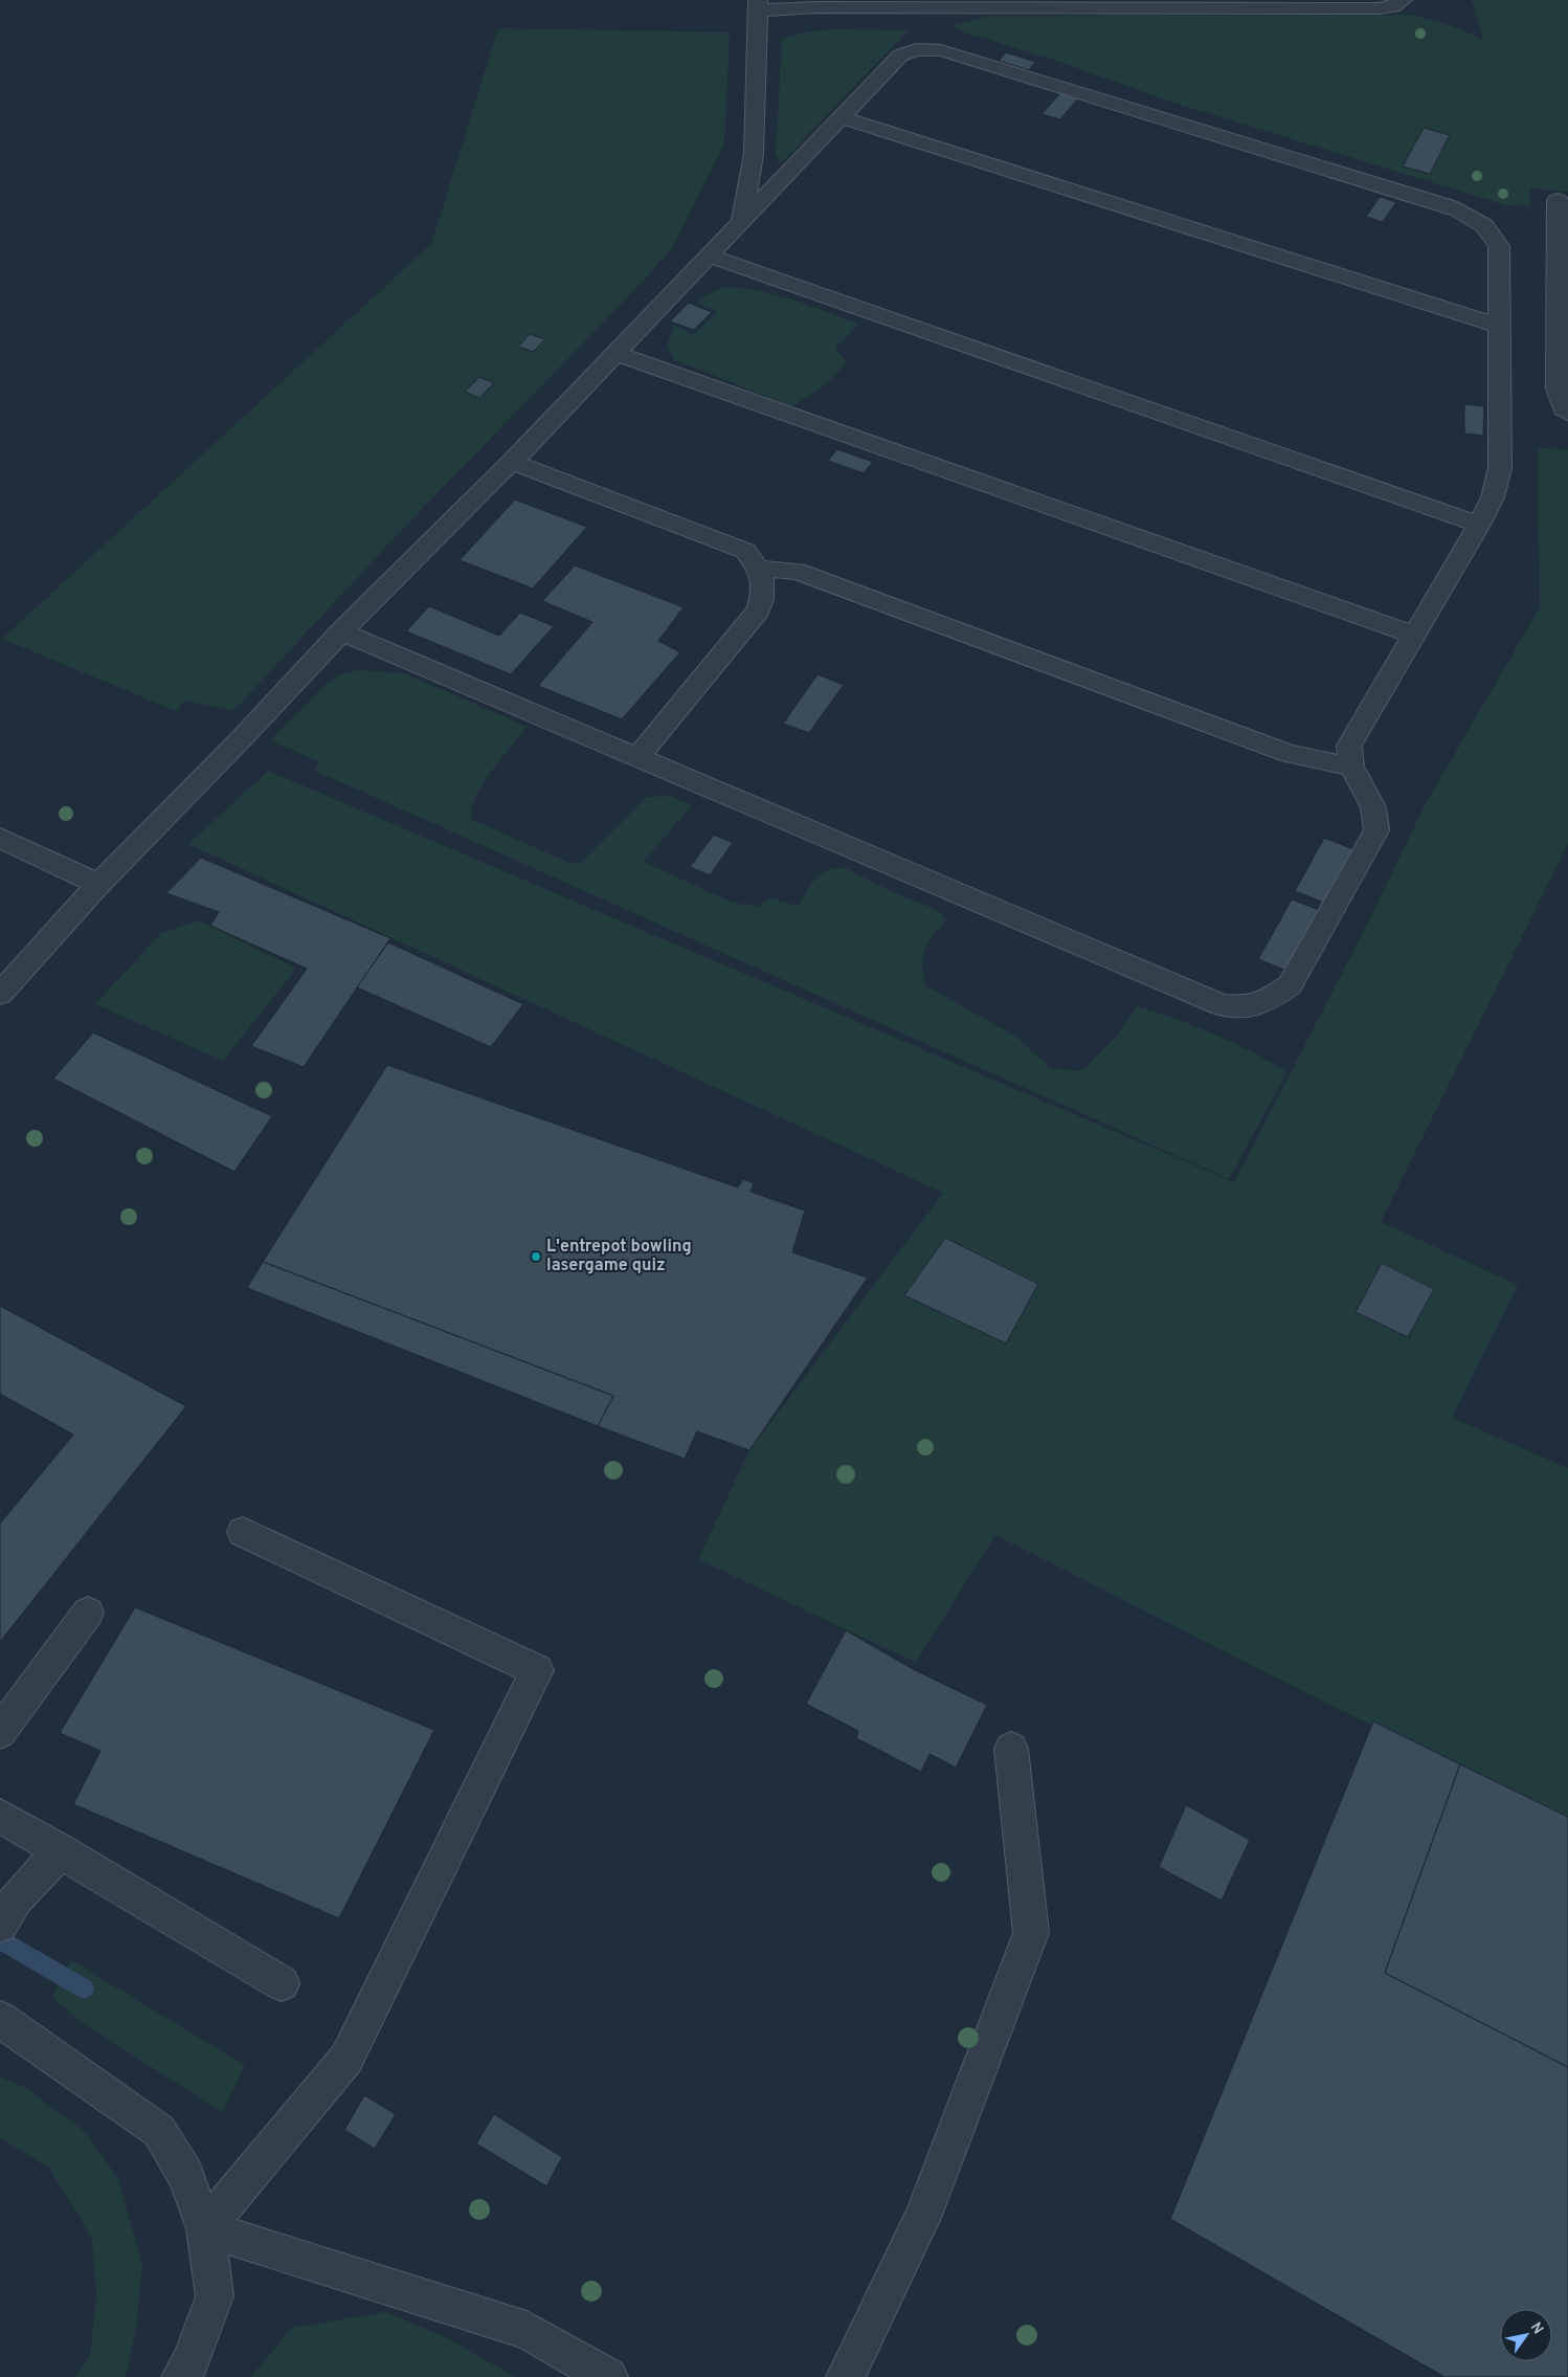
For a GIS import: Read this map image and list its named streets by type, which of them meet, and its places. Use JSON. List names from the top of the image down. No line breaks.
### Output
{"places":["L'entrepot bowling lasergame quiz"],"north":"top right"}
